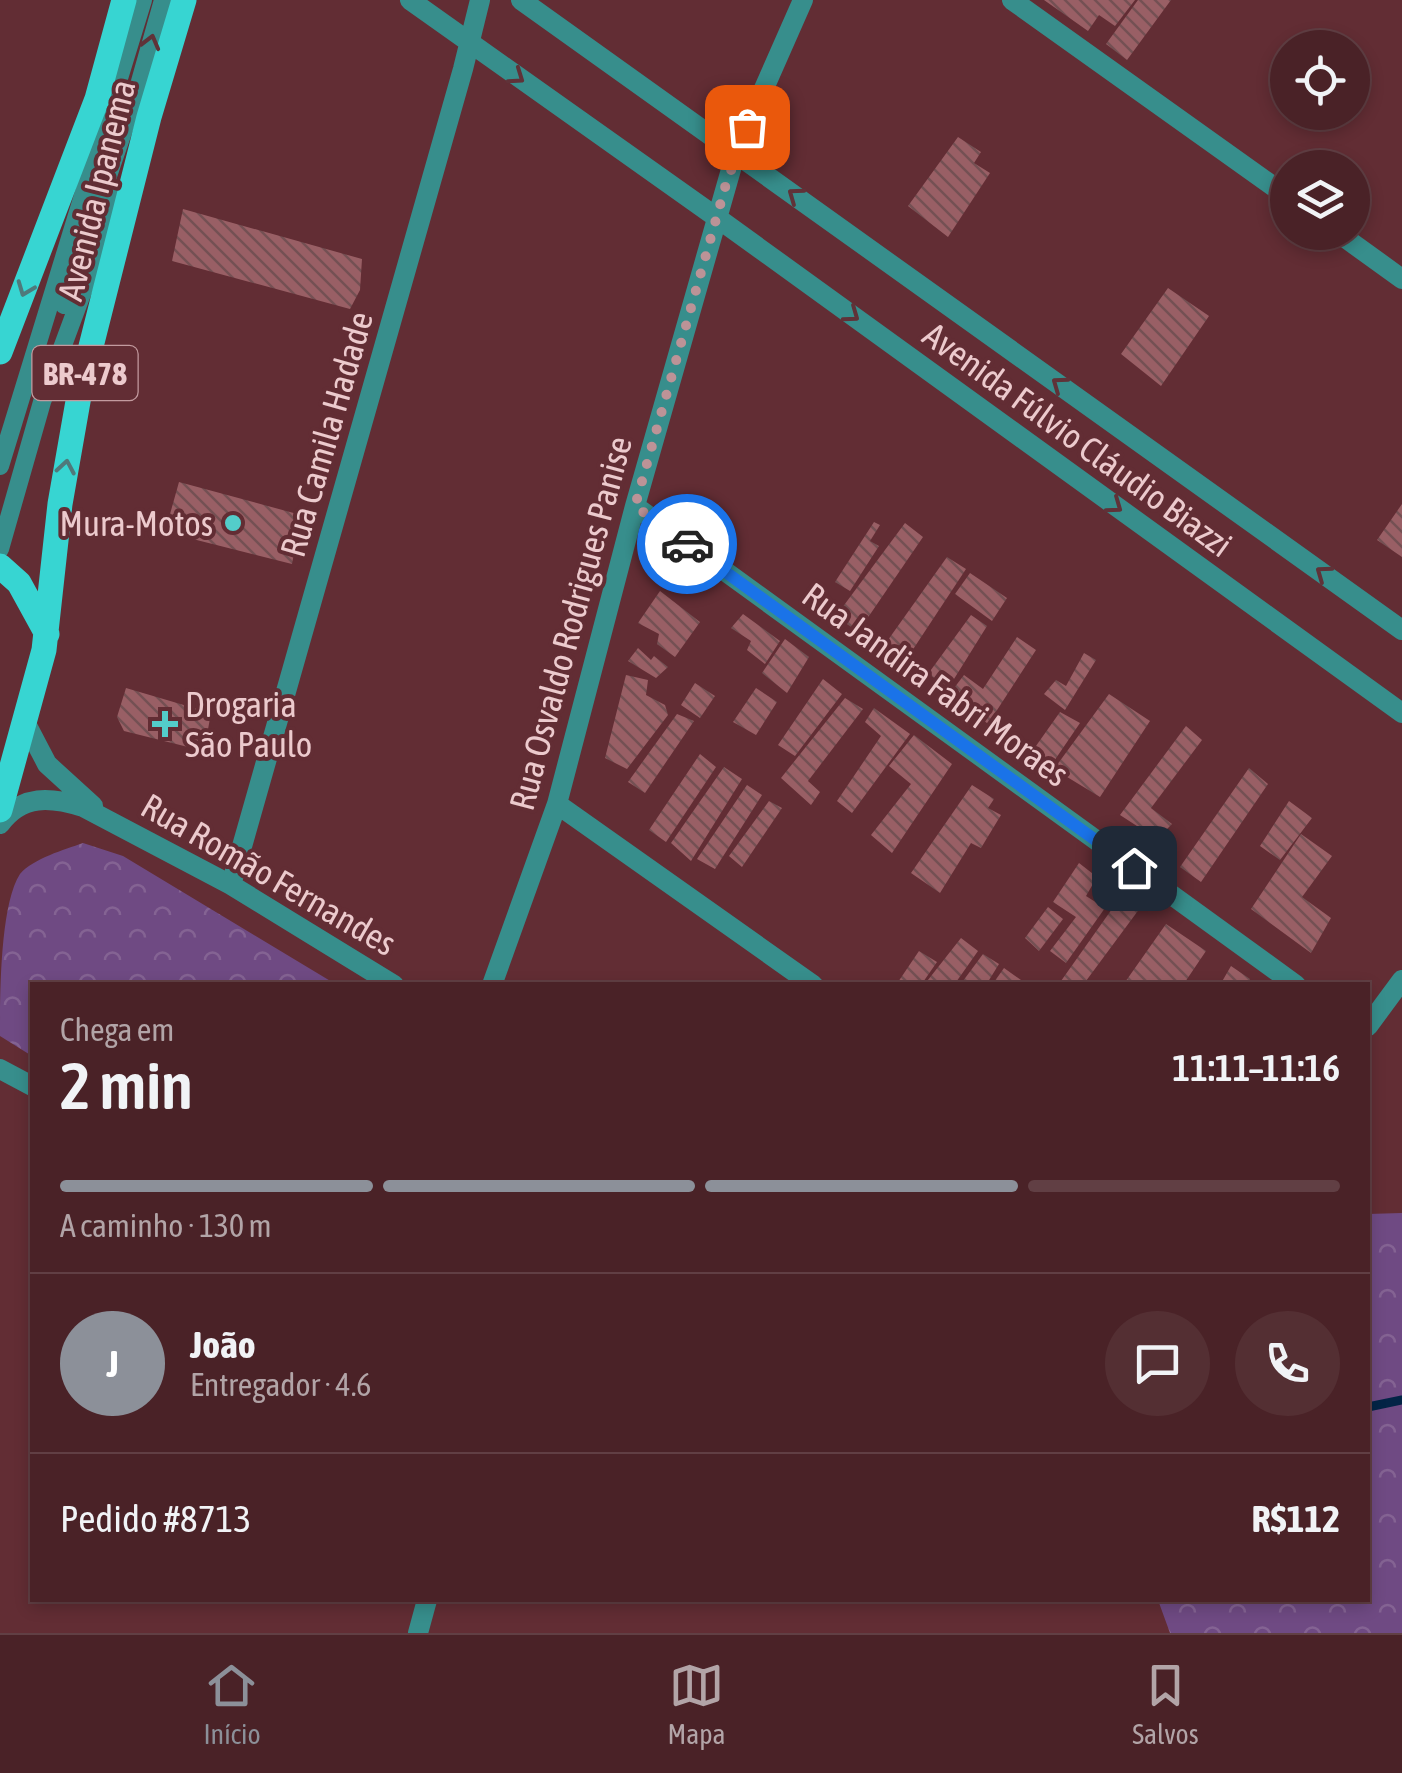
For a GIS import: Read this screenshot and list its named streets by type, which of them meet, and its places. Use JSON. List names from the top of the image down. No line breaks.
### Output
{"streets":{"main road":["Avenida Ipanema","BR-478"],"street":["Rua Camila Hadade","Avenida Fúlvio Cláudio Biazzi","Rua Osvaldo Rodrigues Panise","Rua Jandira Fabri Moraes","Rua Romão Fernandes"]},"crossings":[["Avenida Ipanema","Rua Romão Fernandes"],["Rua Camila Hadade","Avenida Fúlvio Cláudio Biazzi"],["Rua Camila Hadade","Rua Romão Fernandes"],["Avenida Fúlvio Cláudio Biazzi","Rua Osvaldo Rodrigues Panise"],["Rua Osvaldo Rodrigues Panise","Rua Jandira Fabri Moraes"]],"places":{"other":["Mura-Motos"],"health":["Drogaria São Paulo"]},"page":{"heading":["2 min","Chega em","11:11–11:16"],"panel":["João","Entregador · 4.6","Pedido #8713","R$112"],"bar":"A caminho · 130 m","round":"J","tabs":["Início","Mapa","Salvos"]}}
